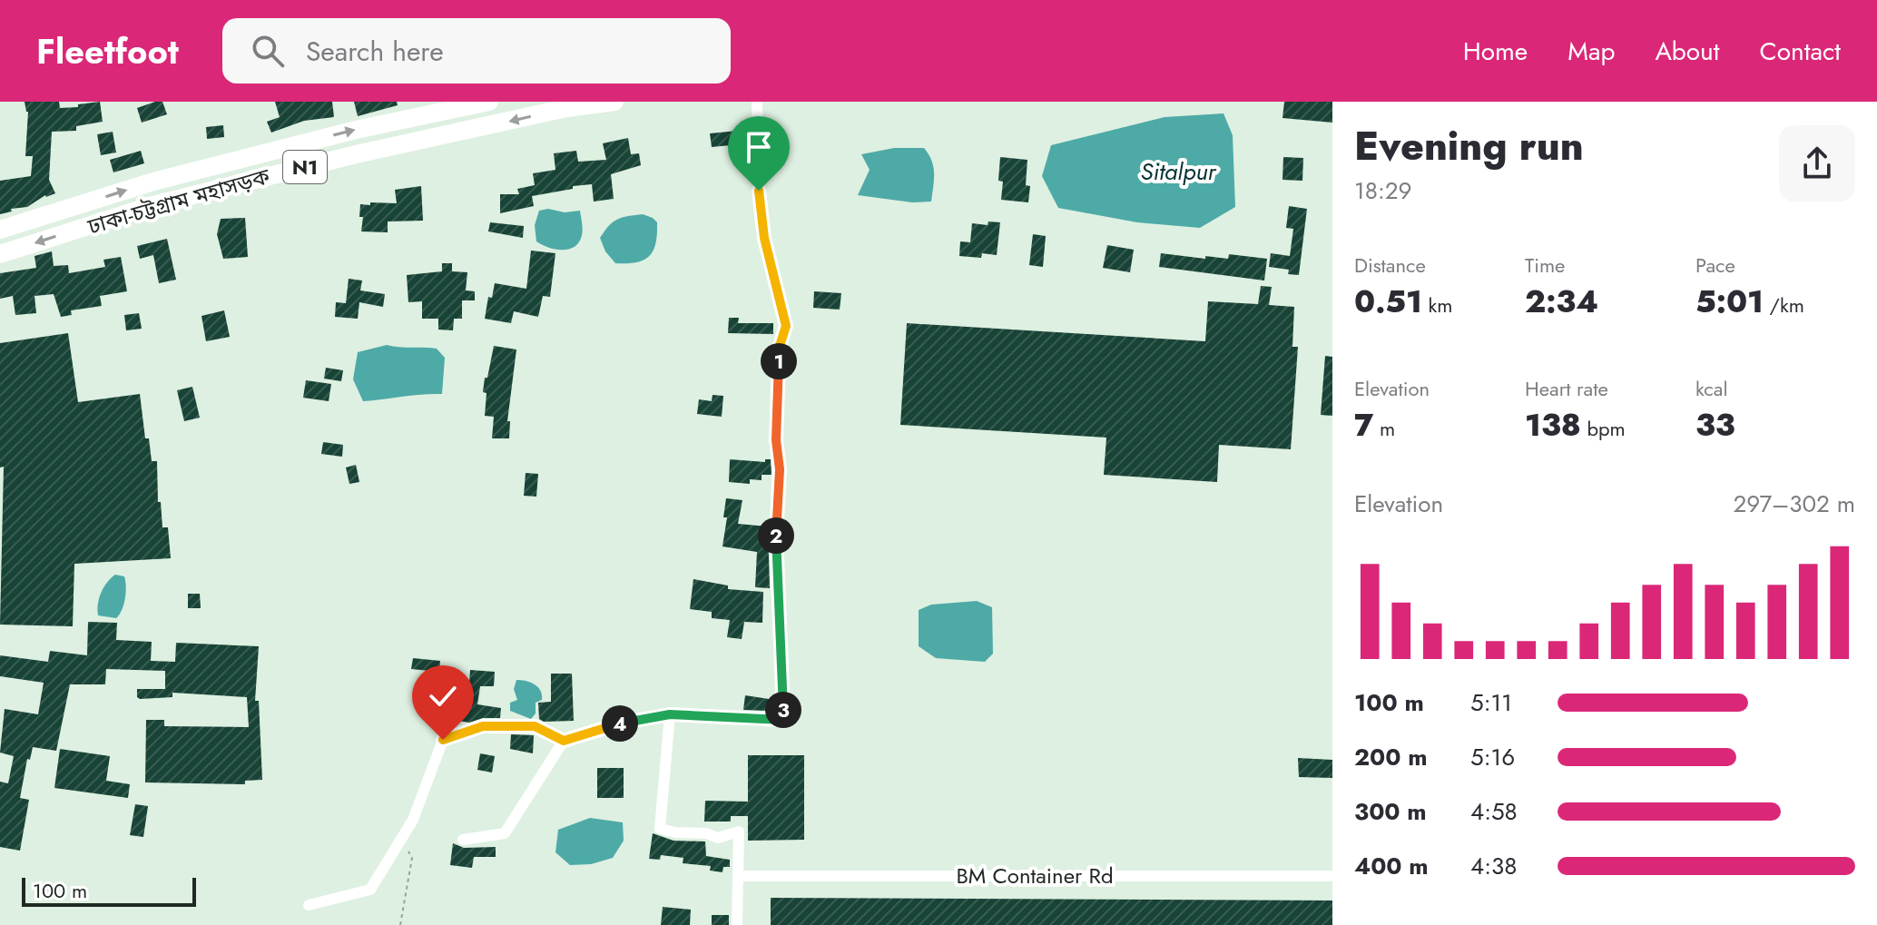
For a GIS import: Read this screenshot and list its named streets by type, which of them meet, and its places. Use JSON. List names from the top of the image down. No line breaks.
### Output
{"streets":{"highway":["N1","ঢাকা-চট্টগ্রাম মহাসড়ক"],"street":["BM Container Rd"]},"water":["Sitalpur"],"scale_bar":"100 m","page":{"header":"Fleetfoot","search":"Search here","nav":["Home","Map","About","Contact"],"heading":["Evening run","18:29"],"stats":[["Distance","0.51 km"],["Time","2:34"],["Pace","5:01 /km"],["Elevation","7 m"],["Heart rate","138 bpm"],["kcal","33"]],"pins":["1","2","3","4"],"chart":["Elevation","297–302 m"],"list":[{"name":"100 m","note":"5:11"},{"name":"200 m","note":"5:16"},{"name":"300 m","note":"4:58"},{"name":"400 m","note":"4:38"}],"scale":"100 m"}}
